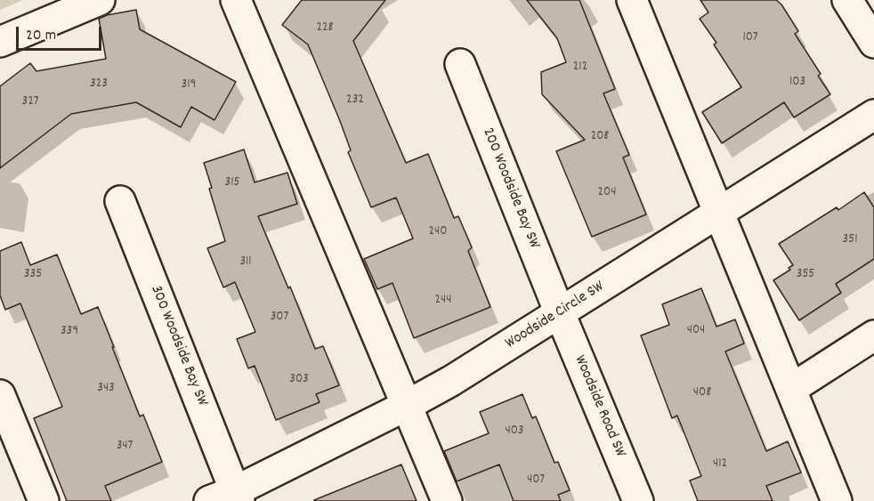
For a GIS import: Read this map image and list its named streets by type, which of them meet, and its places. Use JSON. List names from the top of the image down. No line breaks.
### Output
{"streets":{"street":["200 Woodside Bay SW","Woodside Circle SW","300 Woodside Bay SW","Woodside Road SW"]},"crossings":[["200 Woodside Bay SW","Woodside Circle SW"],["200 Woodside Bay SW","Woodside Road SW"],["Woodside Circle SW","300 Woodside Bay SW"],["Woodside Circle SW","Woodside Road SW"]],"house_numbers":["228","107","212","103","323","319","232","327","208","315","204","240","351","311","335","355","244","307","404","339","303","343","408","403","347","412","407"],"scale_bar":"20 m"}
